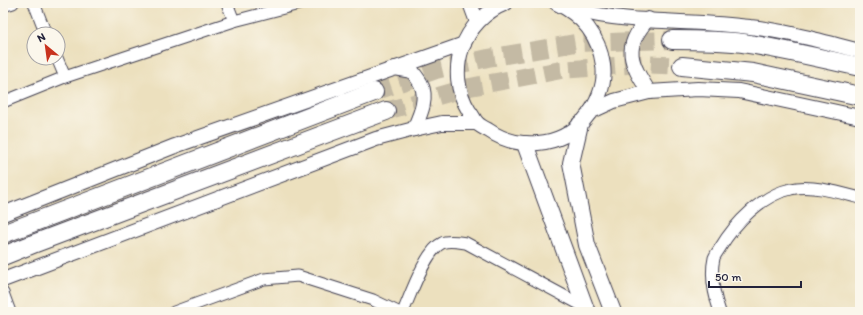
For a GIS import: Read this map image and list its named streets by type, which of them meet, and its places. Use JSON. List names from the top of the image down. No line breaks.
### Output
{"scale_bar":"50 m","north":"top left"}
